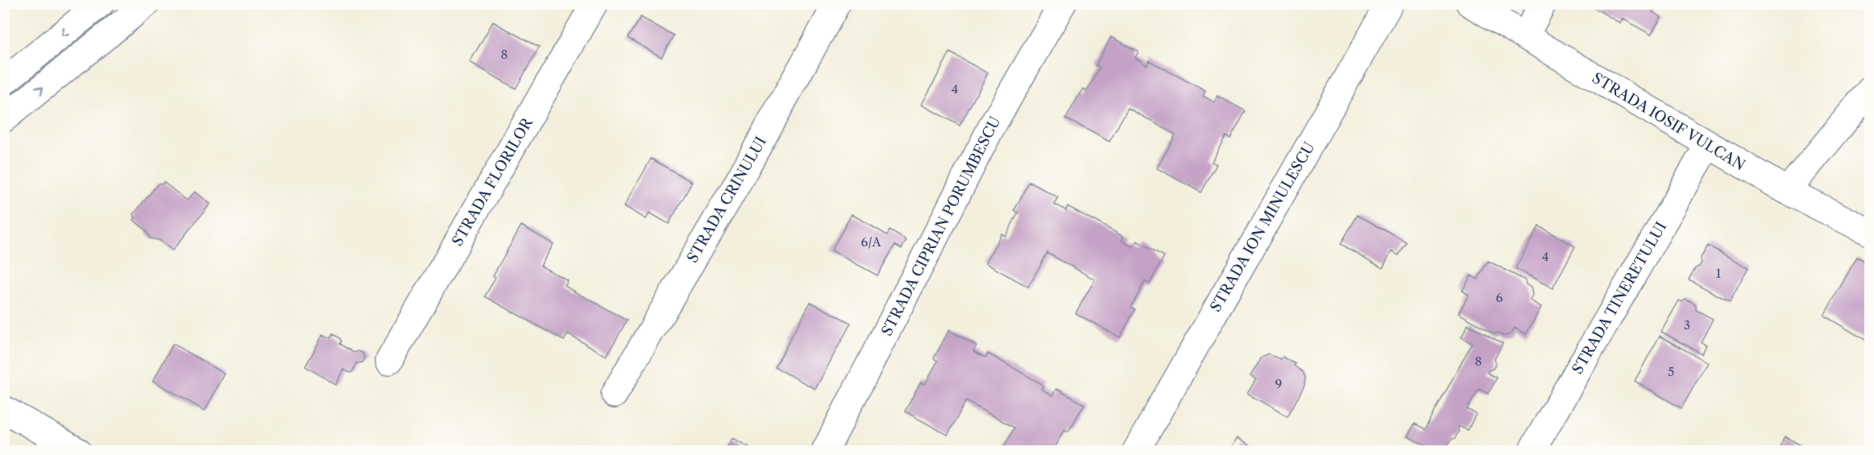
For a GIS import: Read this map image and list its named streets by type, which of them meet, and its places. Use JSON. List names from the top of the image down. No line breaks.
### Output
{"streets":{"street":["STRADA IOSIF VULCAN","STRADA FLORILOR","STRADA CRINULUI","STRADA CIPRIAN PORUMBESCU","STRADA ION MINULESCU","STRADA TINERETULUI"]},"crossings":[["STRADA IOSIF VULCAN","STRADA TINERETULUI"]],"house_numbers":["8","4","6/A","4","1","6","3","8","5","9"]}
